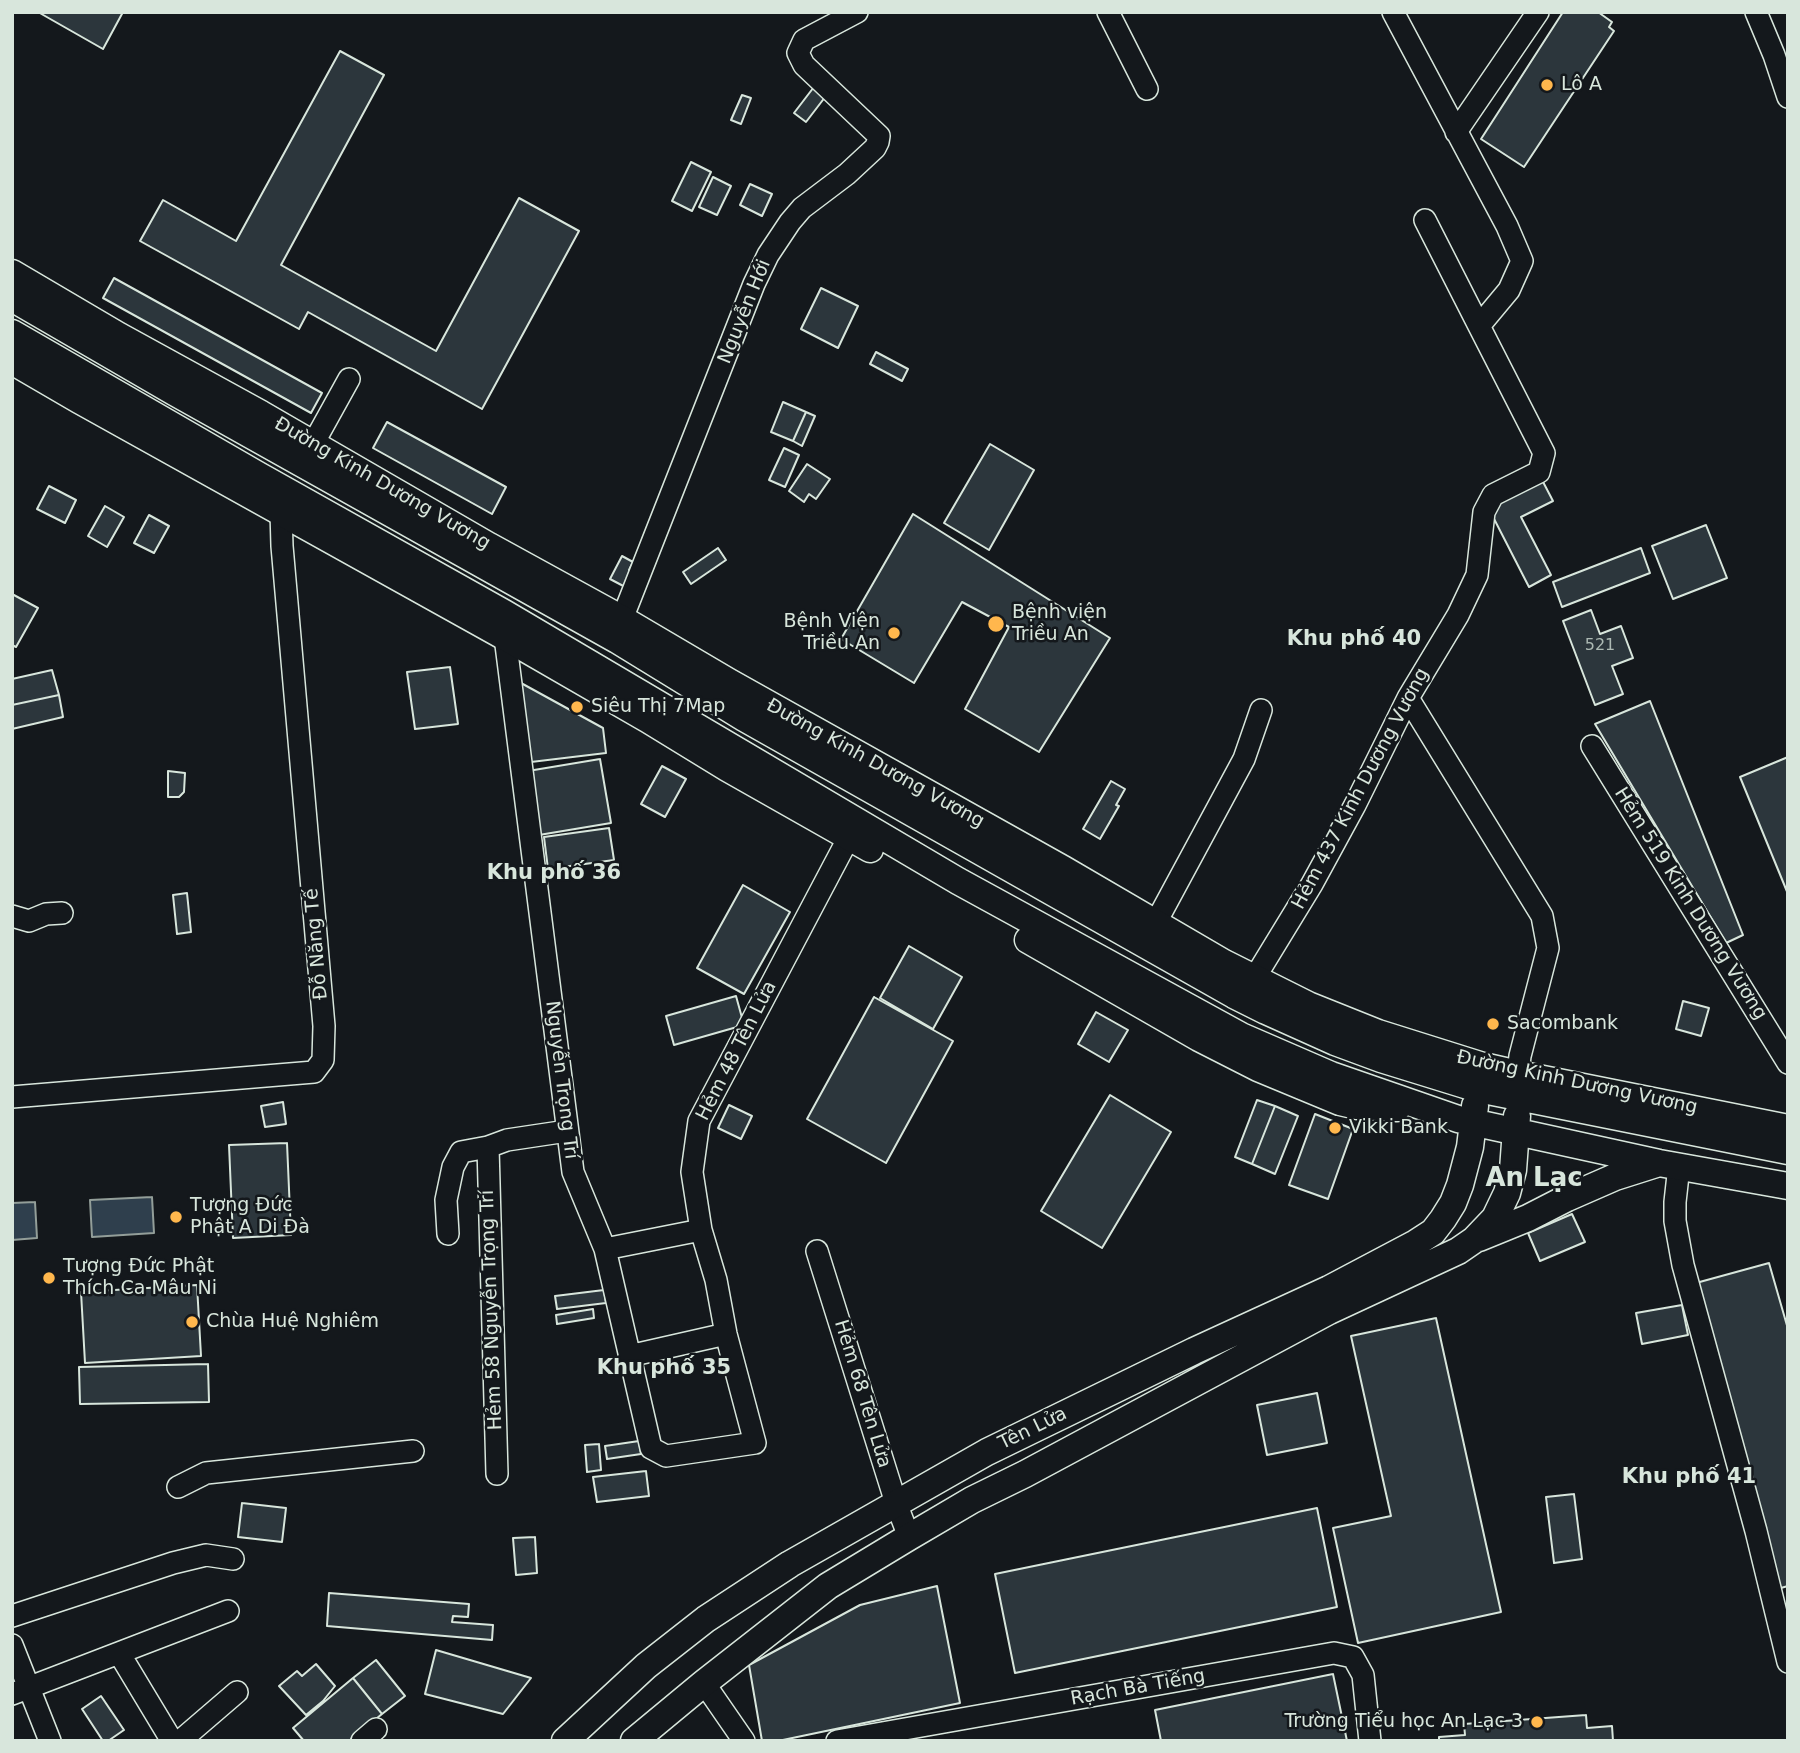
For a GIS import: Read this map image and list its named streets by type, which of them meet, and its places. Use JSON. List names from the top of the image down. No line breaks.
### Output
{"streets":{"main road":["Đường Kinh Dương Vương","Tên Lửa"],"street":["Nguyễn Hới","Hẻm 437 Kinh Dương Vương","Hẻm 519 Kinh Dương Vương","Đỗ Năng Tế","Hẻm 48 Tên Lửa","Nguyễn Trọng Trí","Hẻm 58 Nguyễn Trọng Trí","Hẻm 68 Tên Lửa","Rạch Bà Tiếng"]},"crossings":[["Nguyễn Hới","Đường Kinh Dương Vương"],["Đường Kinh Dương Vương","Hẻm 437 Kinh Dương Vương"],["Đường Kinh Dương Vương","Tên Lửa"],["Hẻm 48 Tên Lửa","Nguyễn Trọng Trí"],["Nguyễn Trọng Trí","Hẻm 58 Nguyễn Trọng Trí"],["Hẻm 68 Tên Lửa","Tên Lửa"]],"districts":["Khu phố 40","Khu phố 36","An Lạc","Khu phố 35","Khu phố 41"],"places":["Lô A","Bệnh viện Triều An","Bệnh Viện Triều An","Siêu Thị 7Map","Sacombank","Vikki Bank","Tượng Đức Phật A Di Đà","Tượng Đức Phật Thích Ca Mâu Ni","Chùa Huệ Nghiêm","Trường Tiểu học An Lạc 3"],"house_numbers":["521"]}
